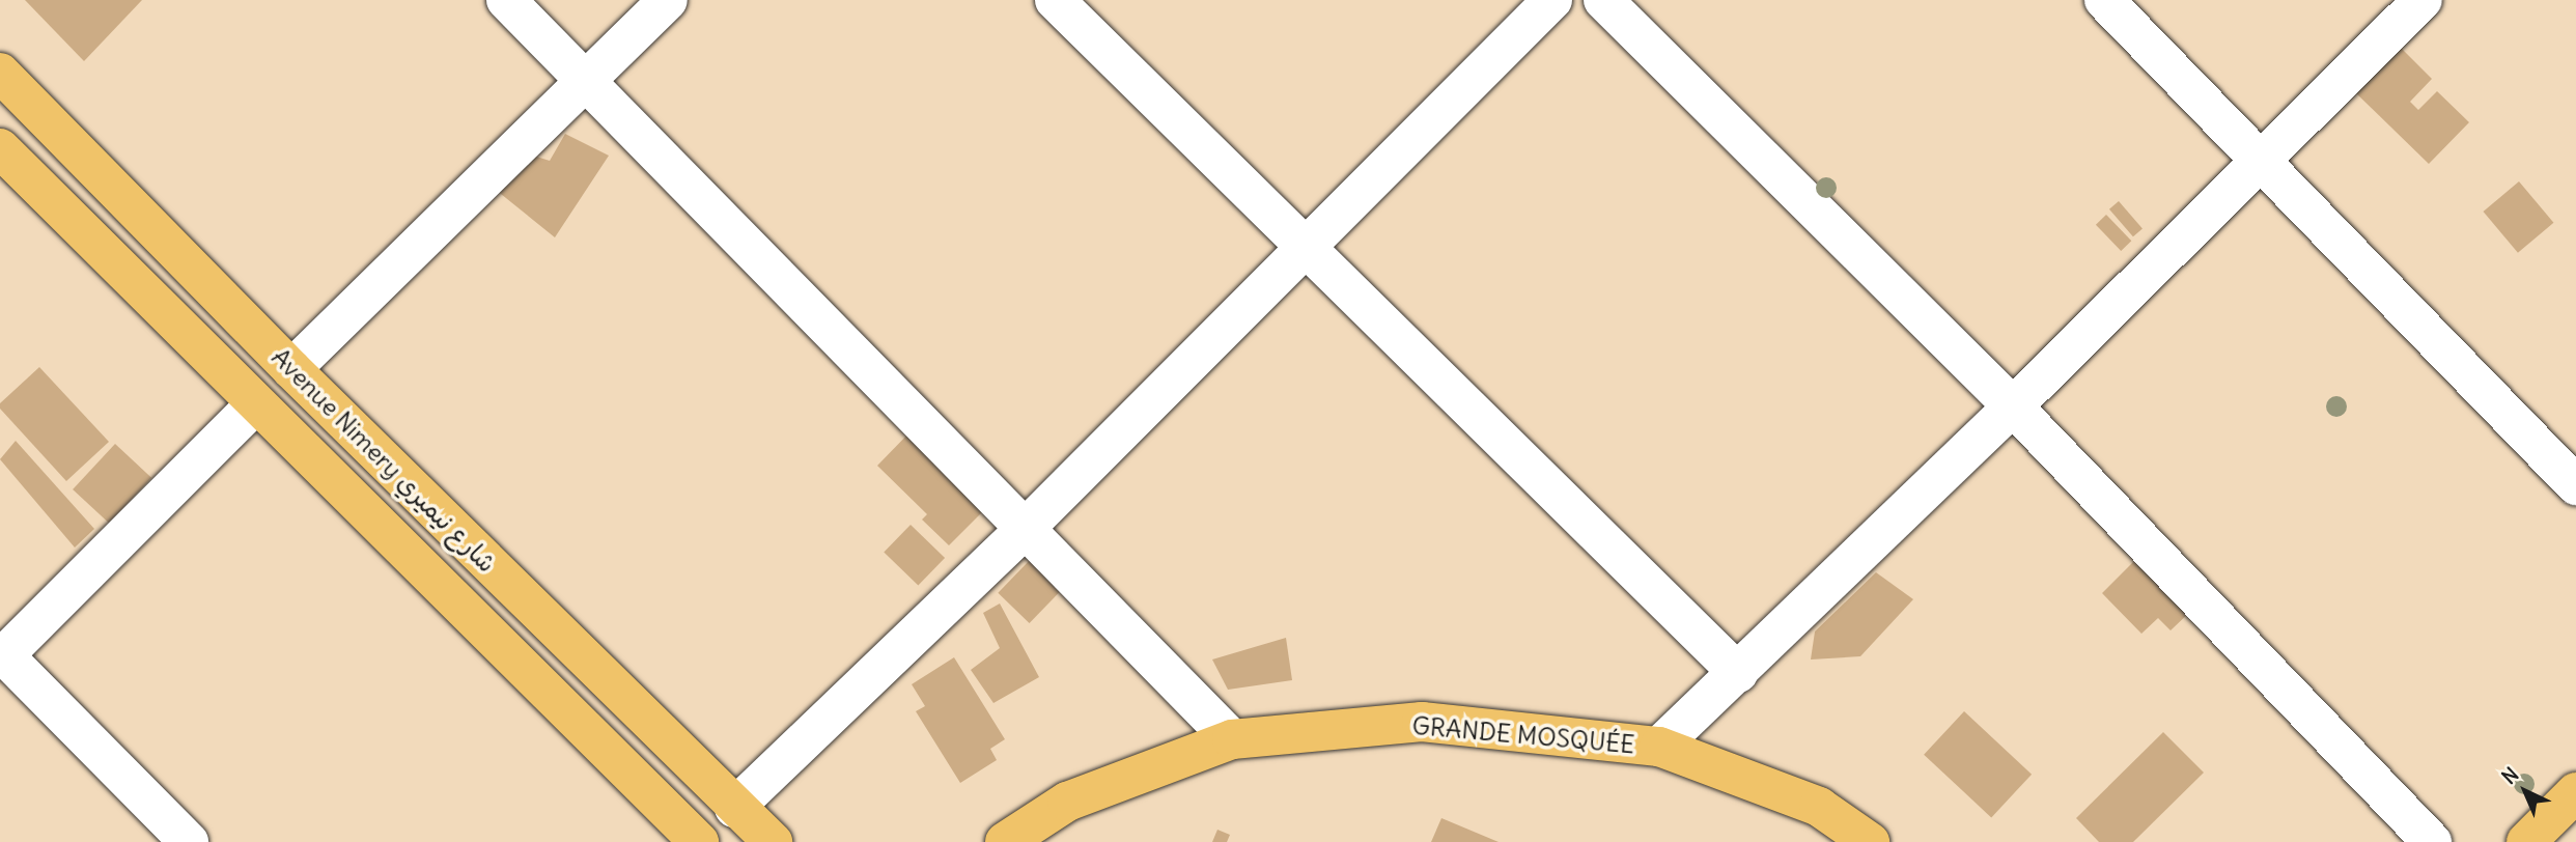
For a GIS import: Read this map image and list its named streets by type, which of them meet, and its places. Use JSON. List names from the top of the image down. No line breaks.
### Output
{"streets":{"main road":["Avenue Nimery شارع نيميري","GRANDE MOSQUÉE"]},"north":"top left"}
